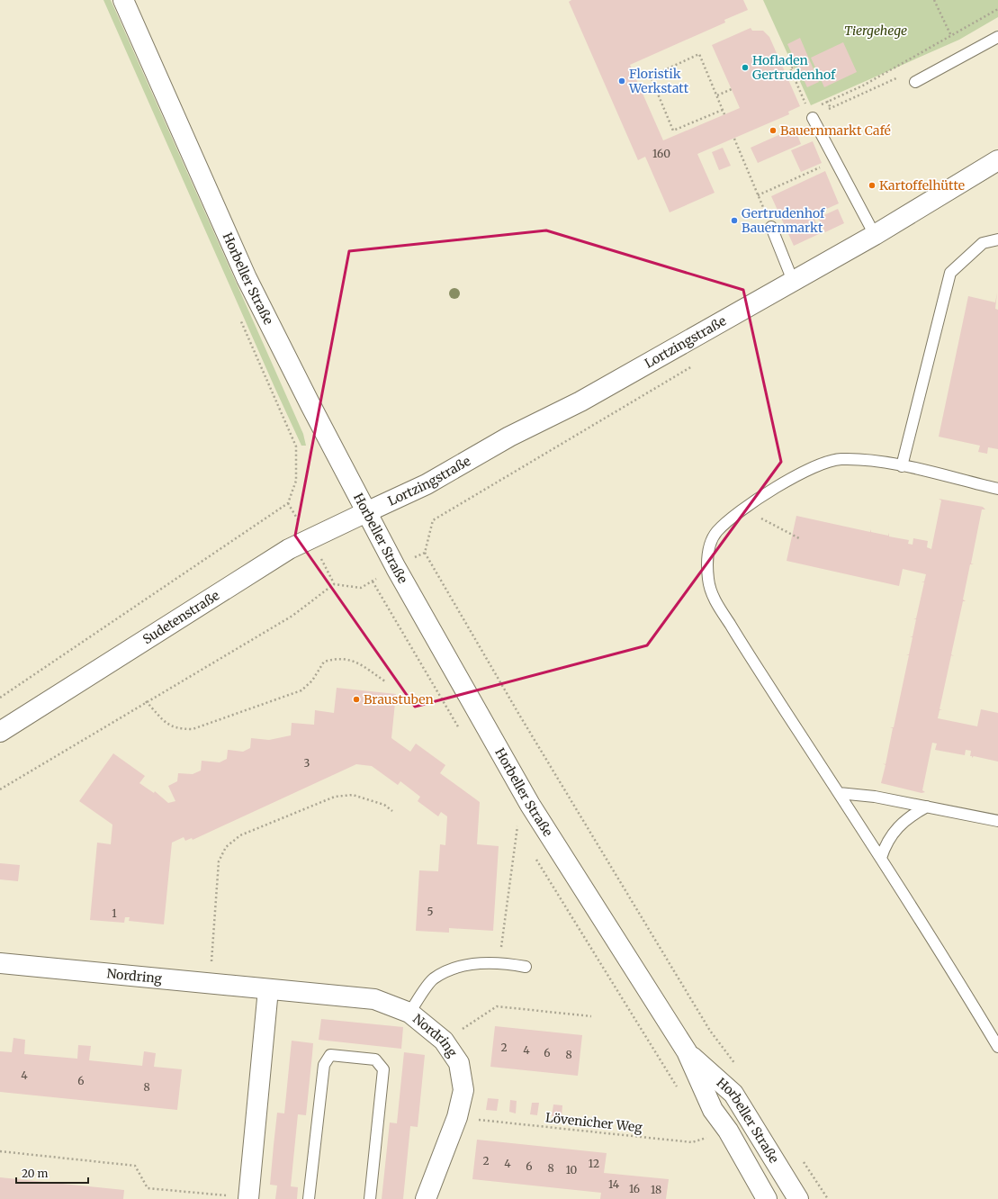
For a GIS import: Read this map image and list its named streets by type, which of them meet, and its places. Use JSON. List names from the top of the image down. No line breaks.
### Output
{"streets":{"street":["Horbeller Straße","Lortzingstraße","Sudetenstraße","Nordring"],"path":["Lövenicher Weg"]},"crossings":[["Horbeller Straße","Lortzingstraße"],["Horbeller Straße","Sudetenstraße"],["Horbeller Straße","Lövenicher Weg"],["Lortzingstraße","Sudetenstraße"],["Nordring","Lövenicher Weg"]],"parks":["Tiergehege"],"places":["Hofladen Gertrudenhof","Floristik Werkstatt","Bauernmarkt Café","Kartoffelhütte","Gertrudenhof Bauernmarkt","Braustuben"],"house_numbers":["160","3","5","1","2","4","6","8","4","6","8","2","4","12","6","8","10","14","16","18"],"scale_bar":"20 m"}
